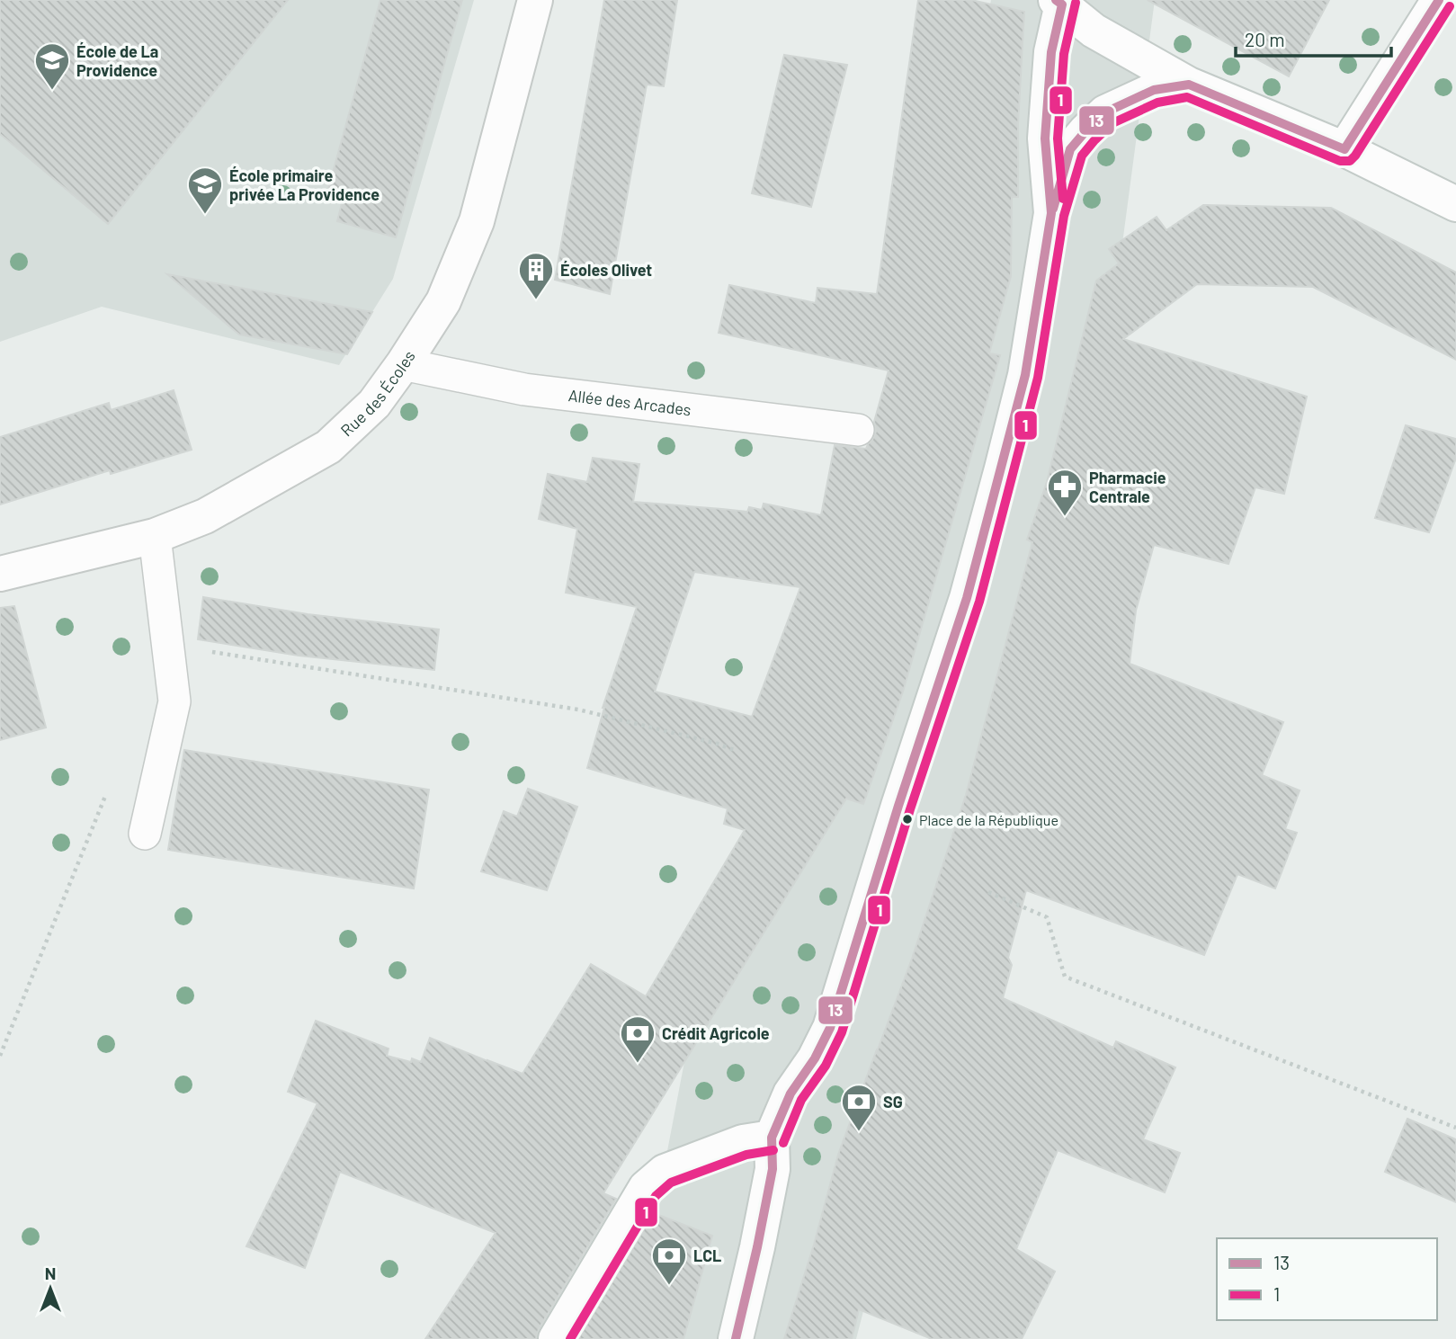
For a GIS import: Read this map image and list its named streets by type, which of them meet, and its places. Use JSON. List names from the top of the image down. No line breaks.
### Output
{"streets":{"street":["Rue des Écoles"],"lane":["Allée des Arcades"]},"crossings":[["Rue des Écoles","Allée des Arcades"]],"places":{"school or university":["École de La Providence","École primaire privée La Providence"],"building":["Écoles Olivet"],"pharmacy":["Pharmacie Centrale"],"other":["Place de la République"],"bank":["Crédit Agricole","SG","LCL"]},"lines":["transit line 13","transit line 1"],"legend":["13","1"],"scale_bar":"20 m","north":"top"}
